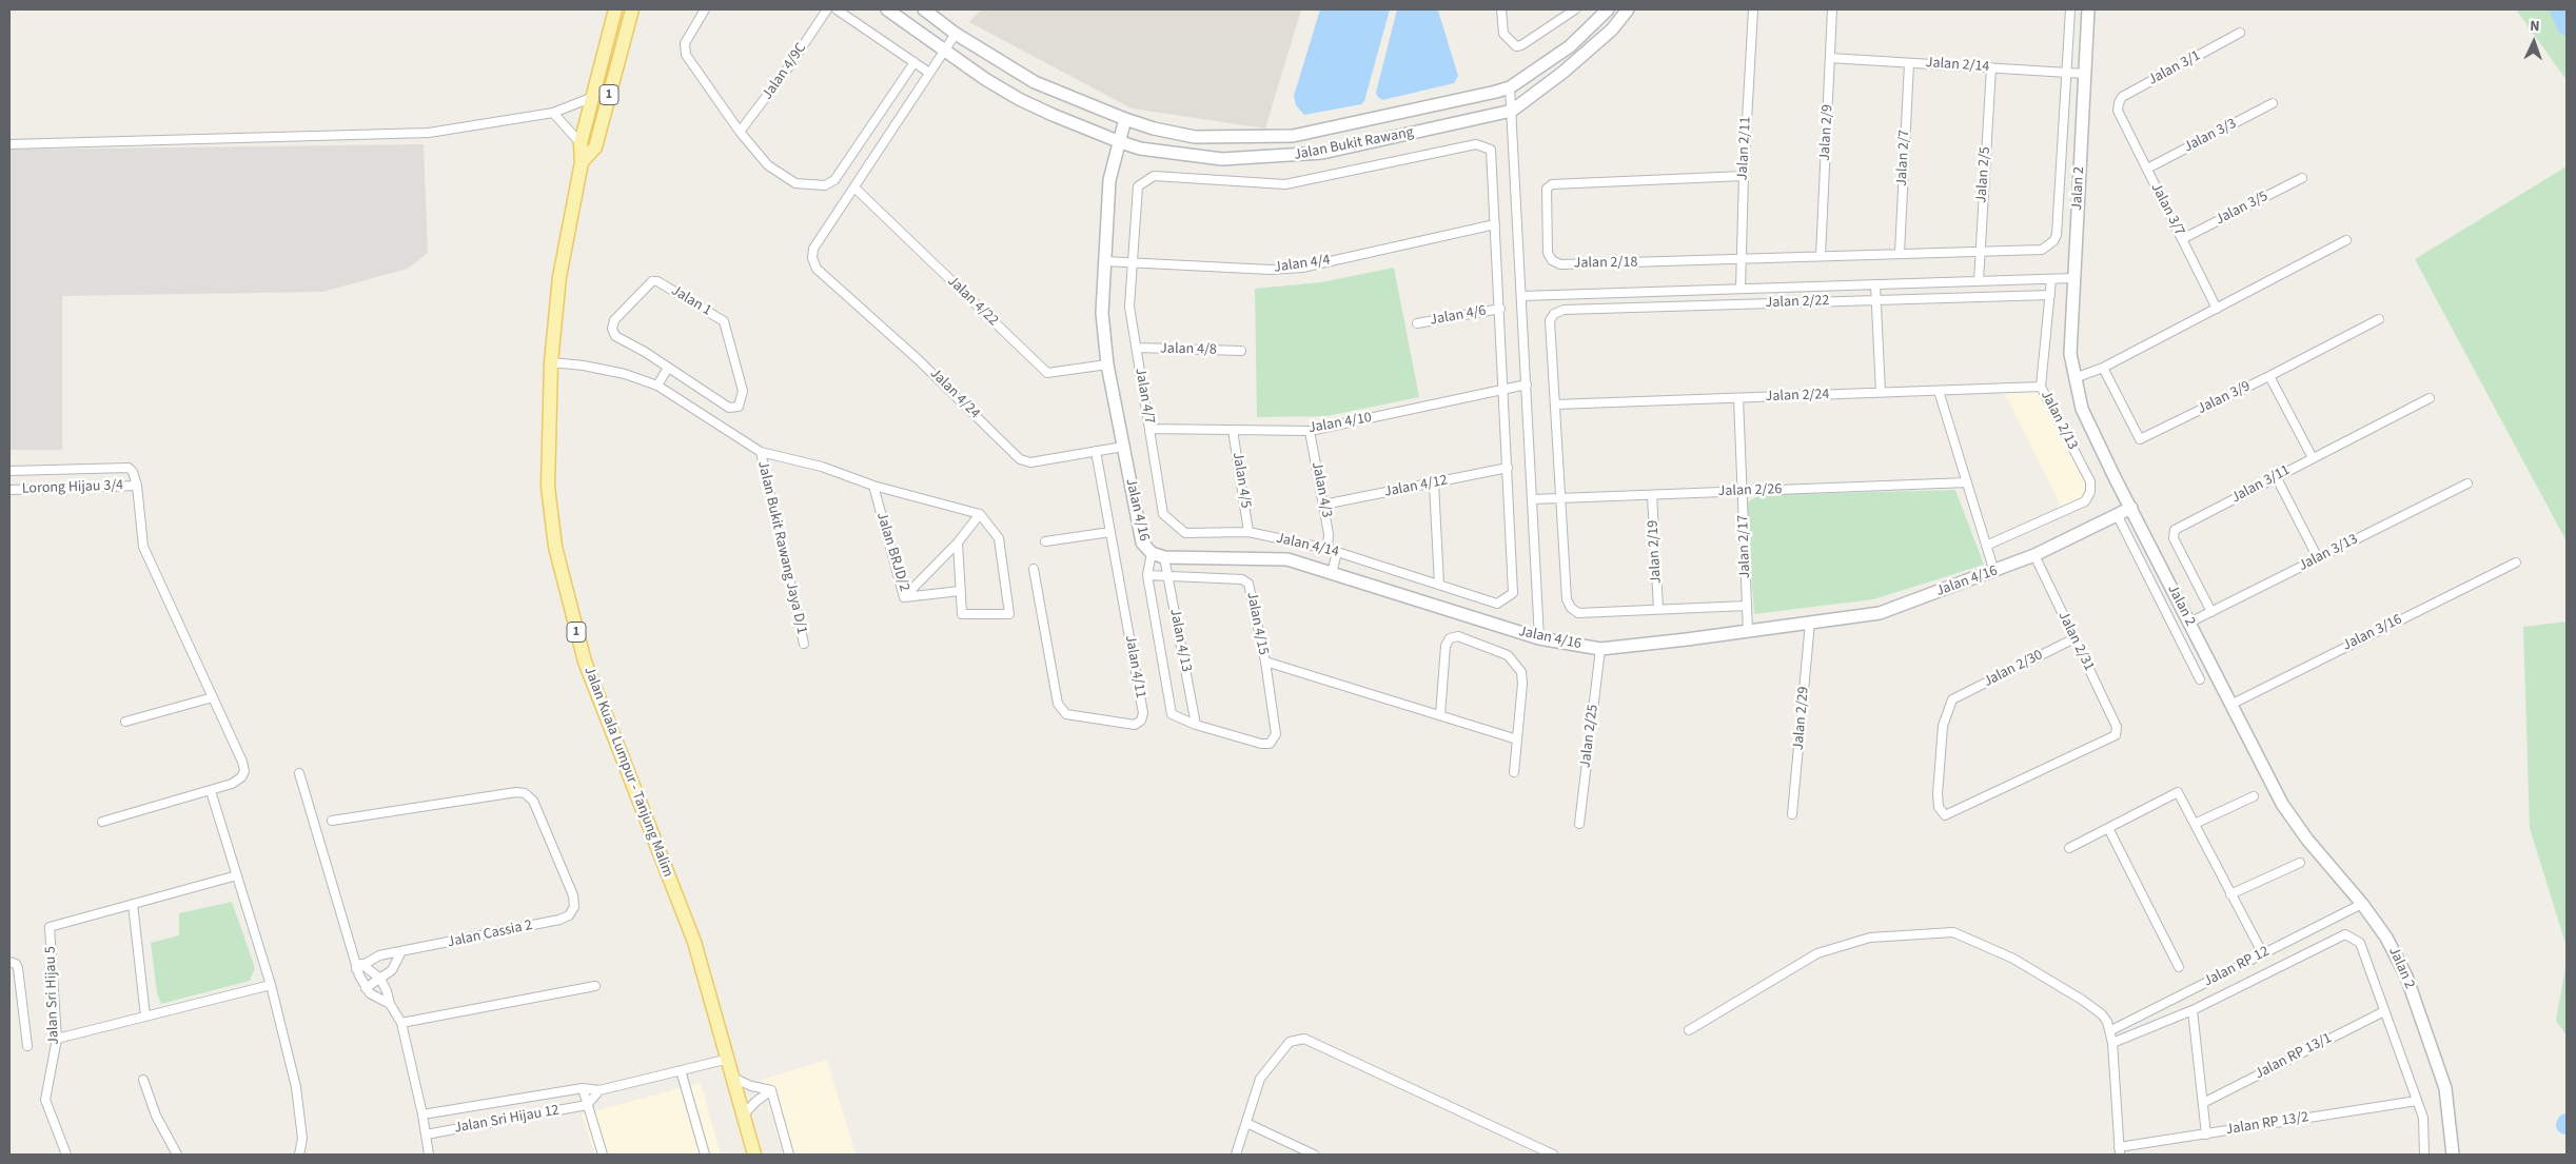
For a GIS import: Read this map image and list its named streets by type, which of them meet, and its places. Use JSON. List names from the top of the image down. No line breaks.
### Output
{"streets":{"main road":["1","Jalan Kuala Lumpur - Tanjung Malim"],"street":["Jalan 2/14","Jalan 3/1","Jalan 4/9C","Jalan 2/9","Jalan 3/3","Jalan Bukit Rawang","Jalan 2/11","Jalan 2/7","Jalan 2/5","Jalan 2","Jalan 3/5","Jalan 3/7","Jalan 2/18","Jalan 4/4","Jalan 1","Jalan 4/22","Jalan 2/22","Jalan 4/6","Jalan 4/8","Jalan 4/24","Jalan 4/7","Jalan 2/24","Jalan 3/9","Jalan 2/13","Jalan 4/10","Jalan 4/5","Jalan 3/11","Jalan 4/12","Lorong Hijau 3/4","Jalan 4/3","Jalan 2/26","Jalan 4/16","Jalan 4/14","Jalan 2/17","Jalan Bukit Rawang Jaya D/1","Jalan BRJD/2","Jalan 2/19","Jalan 3/13","Jalan 4/15","Jalan 3/16","Jalan 4/13","Jalan 2/31","Jalan 4/11","Jalan 2/30","Jalan 2/29","Jalan 2/25","Jalan Cassia 2","Jalan RP 12","Jalan Sri Hijau 5","Jalan RP 13/1","Jalan Sri Hijau 12","Jalan RP 13/2"]},"crossings":[["Jalan 2/14","Jalan 2/9"],["Jalan 2/14","Jalan 2/7"],["Jalan 2/14","Jalan 2/5"],["Jalan 2/14","Jalan 2"],["Jalan 3/1","Jalan 3/7"],["Jalan 3/3","Jalan 3/7"],["Jalan Bukit Rawang","Jalan 4/16"],["Jalan 2/11","Jalan 2/18"],["Jalan 2","Jalan 4/16"],["Jalan 2","Jalan 3/13"],["Jalan 2","Jalan 3/16"],["Jalan 2","Jalan RP 12"],["Jalan 3/5","Jalan 3/7"],["Jalan 4/4","Jalan 4/7"],["Jalan 4/4","Jalan 4/16"],["Jalan 4/22","Jalan 4/24"],["Jalan 4/22","Jalan 4/16"],["Jalan 2/22","Jalan 2/24"],["Jalan 2/22","Jalan 2/13"],["Jalan 4/8","Jalan 4/7"],["Jalan 4/24","Jalan 4/16"],["Jalan 4/24","Jalan 4/11"],["Jalan 4/7","Jalan 4/10"],["Jalan 4/7","Jalan 4/14"],["Jalan 2/24","Jalan 2/13"],["Jalan 2/24","Jalan 2/17"],["Jalan 4/10","Jalan 4/5"],["Jalan 4/10","Jalan 4/3"],["Jalan 4/5","Jalan 4/14"],["Jalan 3/11","Jalan 3/13"],["Jalan 4/12","Jalan 4/3"],["Jalan 4/12","Jalan 4/14"],["Jalan 4/3","Jalan 4/14"],["Jalan 2/26","Jalan 2/17"],["Jalan 2/26","Jalan 2/19"],["Jalan 4/16","Jalan 2/17"],["Jalan 4/16","Jalan 4/13"],["Jalan 4/16","Jalan 2/31"],["Jalan 4/16","Jalan 2/29"],["Jalan 4/16","Jalan 2/25"],["Jalan 4/15","Jalan 4/13"],["Jalan 2/31","Jalan 2/30"],["Jalan Kuala Lumpur - Tanjung Malim","Jalan Sri Hijau 12"]],"north":"top"}
